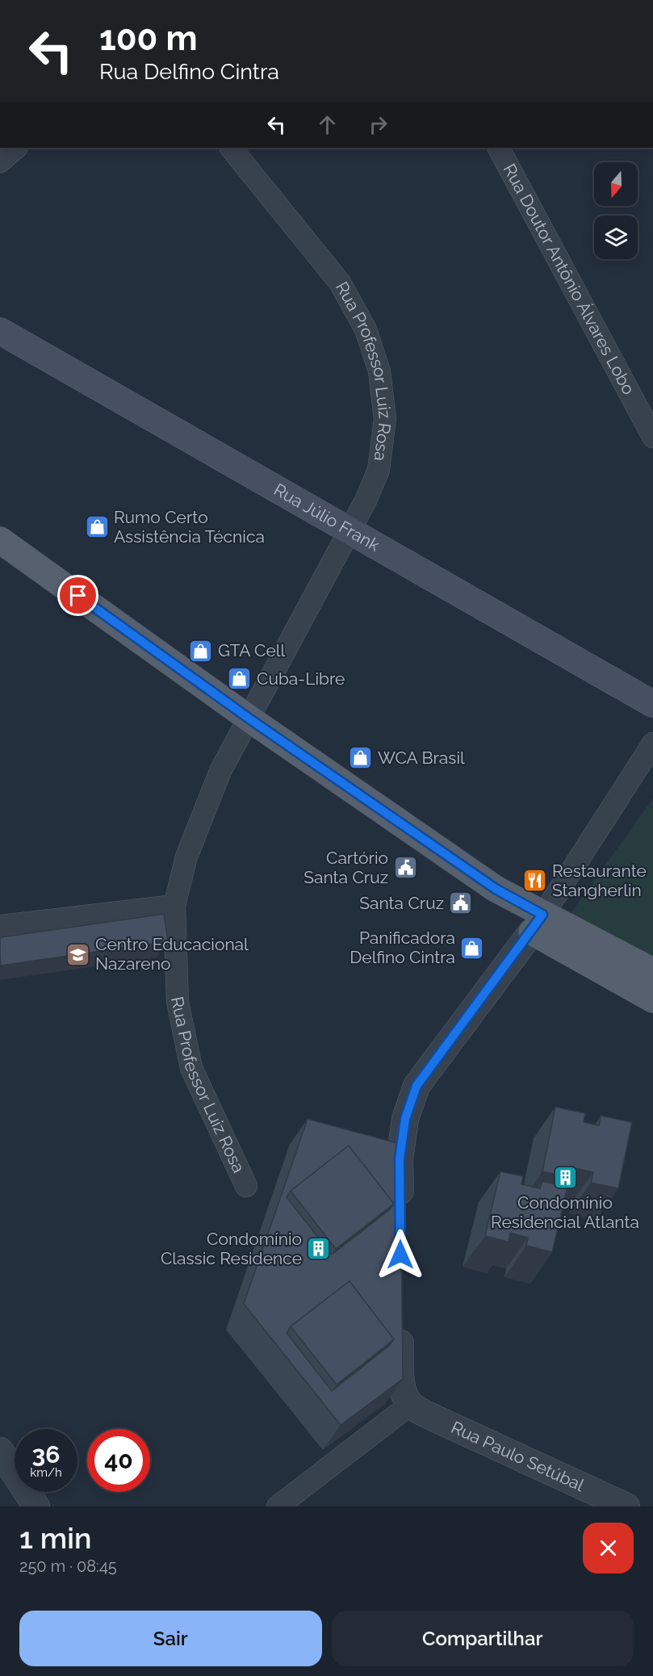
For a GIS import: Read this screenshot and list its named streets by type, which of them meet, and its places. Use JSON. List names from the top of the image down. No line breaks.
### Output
{"streets":{"main road":["Rua Júlio Frank"],"street":["Rua Doutor Antônio Álvares Lobo","Rua Professor Luiz Rosa","Rua Paulo Setúbal"]},"crossings":[["Rua Professor Luiz Rosa","Rua Júlio Frank"]],"places":{"shop":["Rumo Certo Assistência Técnica","GTA Cell","Cuba-Libre","WCA Brasil","Panificadora Delfino Cintra"],"public building":["Cartório Santa Cruz","Santa Cruz"],"restaurant":["Restaurante Stangherlin"],"school or university":["Centro Educacional Nazareno"],"building":["Condomínio Residencial Atlanta","Condomínio Classic Residence"]},"north":"bottom","page":{"turn":["100 m","Rua Delfino Cintra"],"speed":"36 km/h","limit":"40","heading":["1 min","250 m · 08:45"],"buttons":["Sair","Compartilhar"]}}
